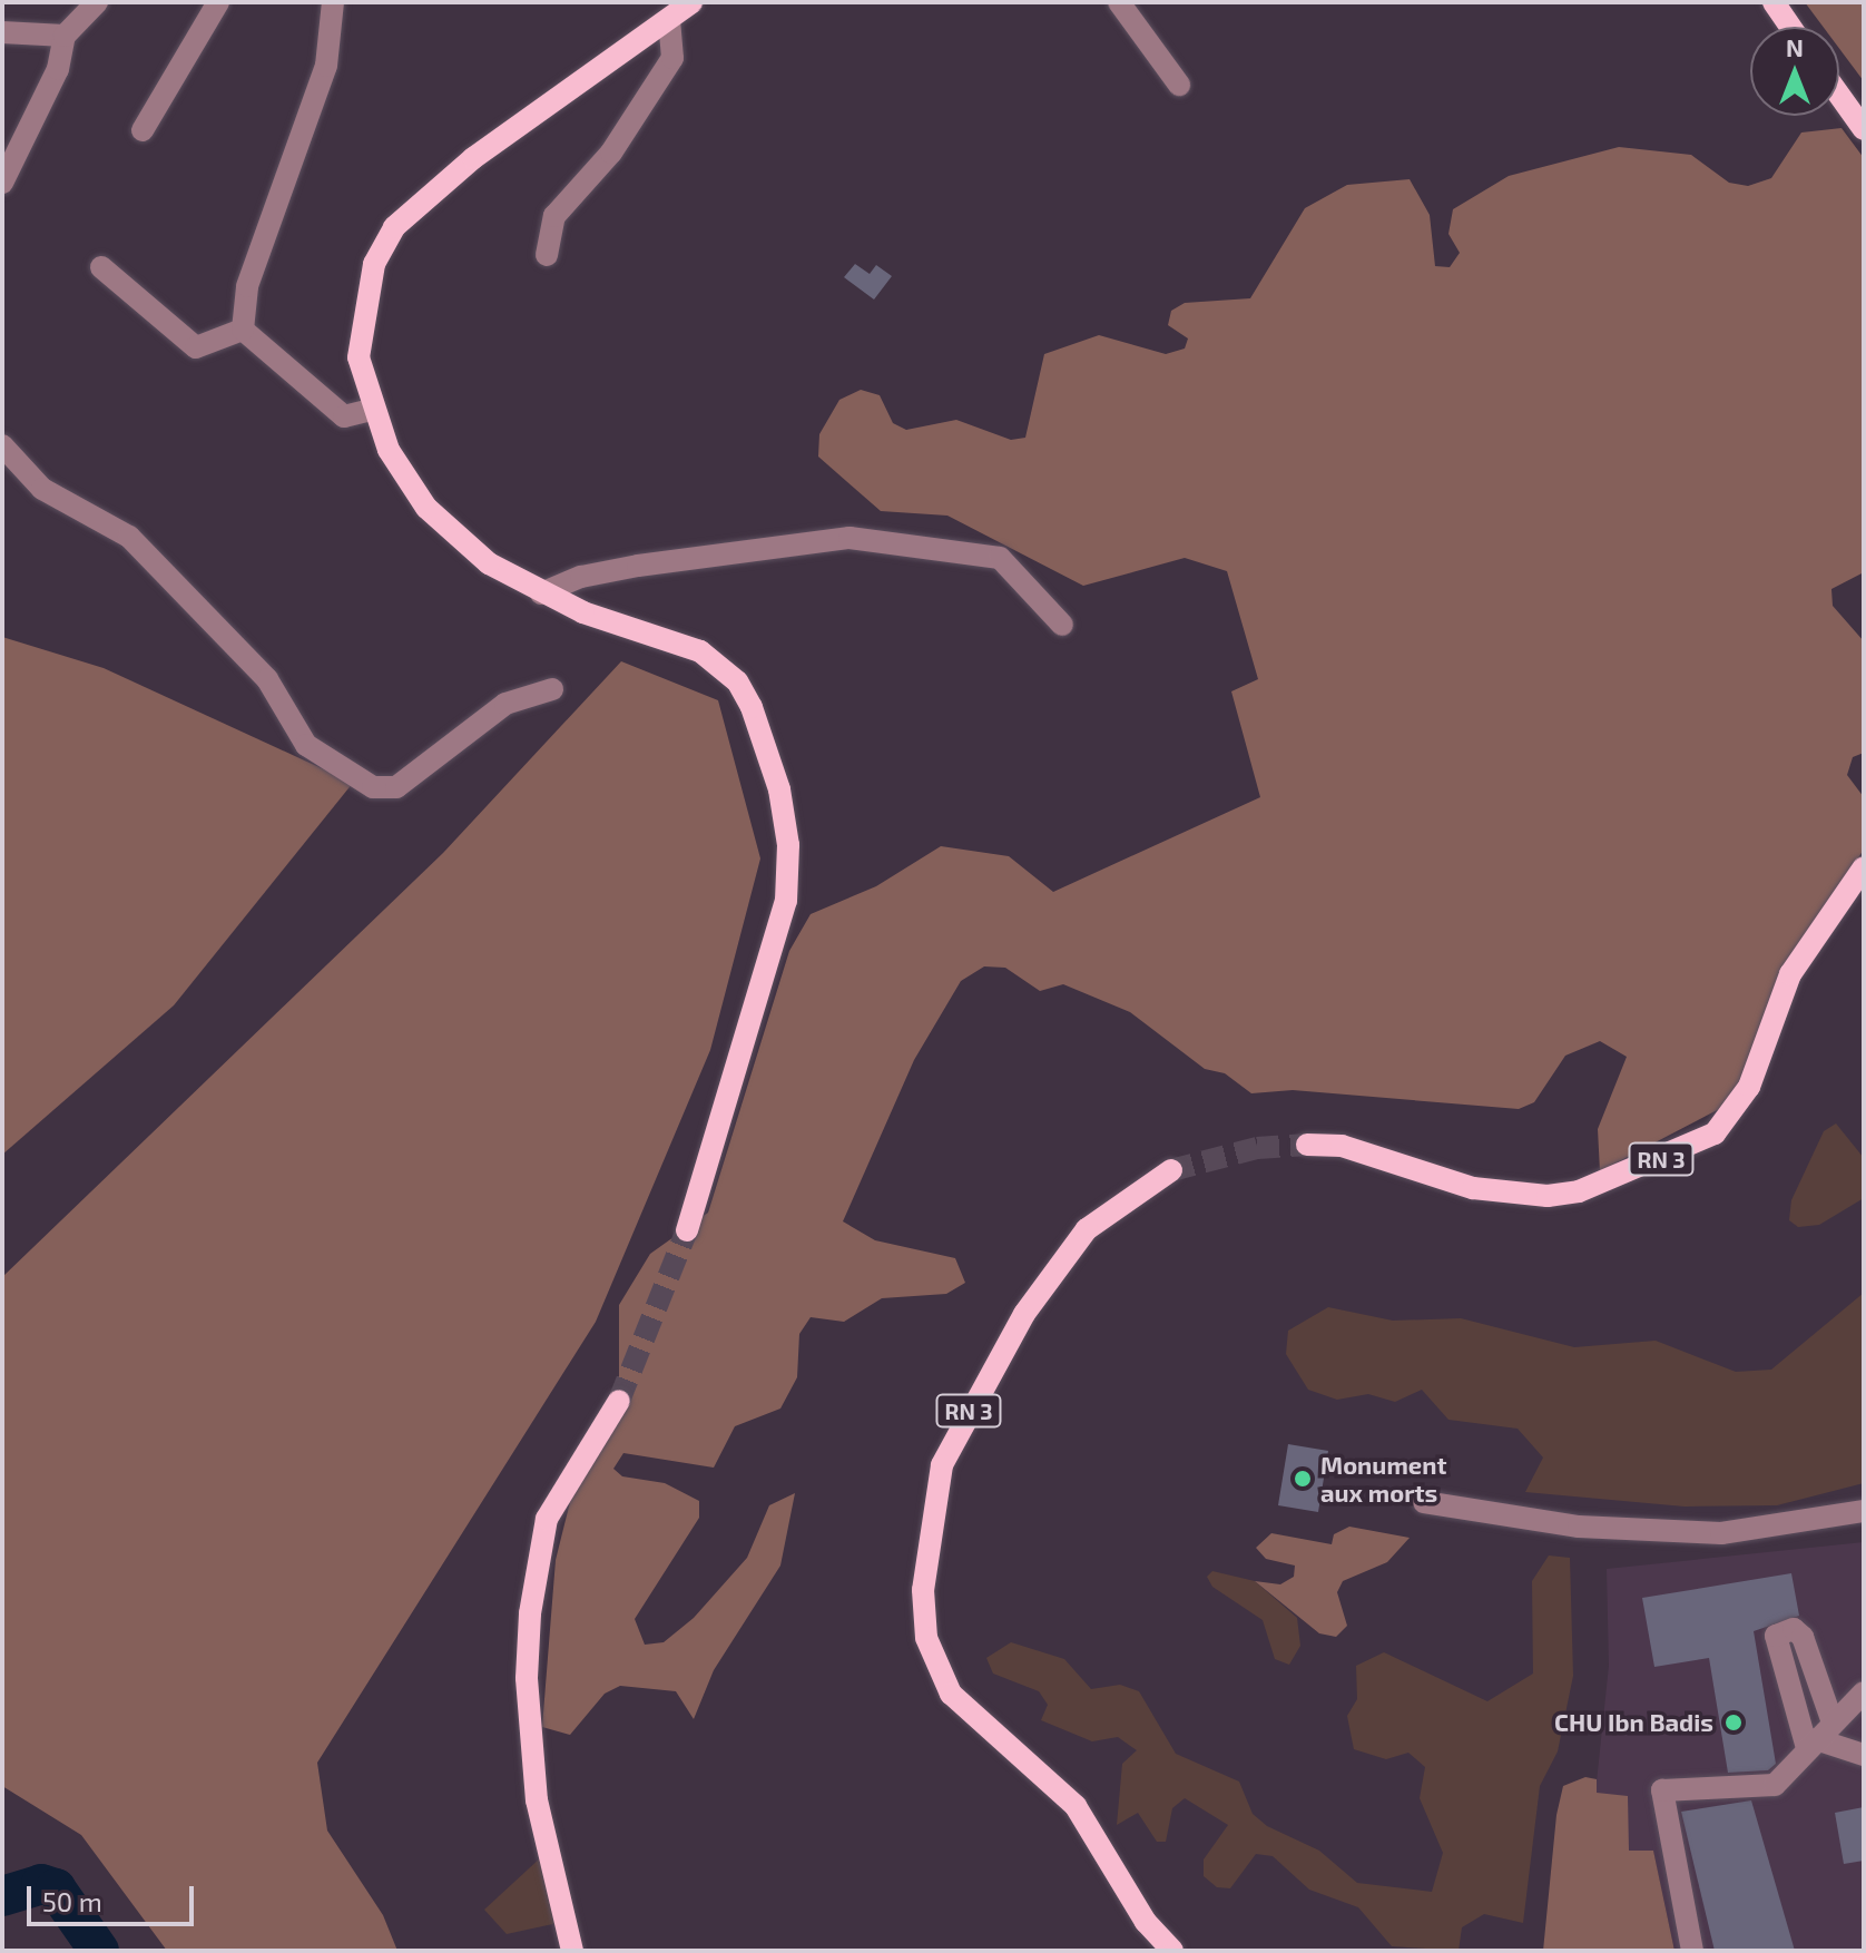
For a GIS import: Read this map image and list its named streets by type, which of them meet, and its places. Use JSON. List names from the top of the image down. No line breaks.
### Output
{"streets":{"main road":["RN 3"]},"places":["Monument aux morts","CHU Ibn Badis"],"scale_bar":"50 m","north":"top"}
